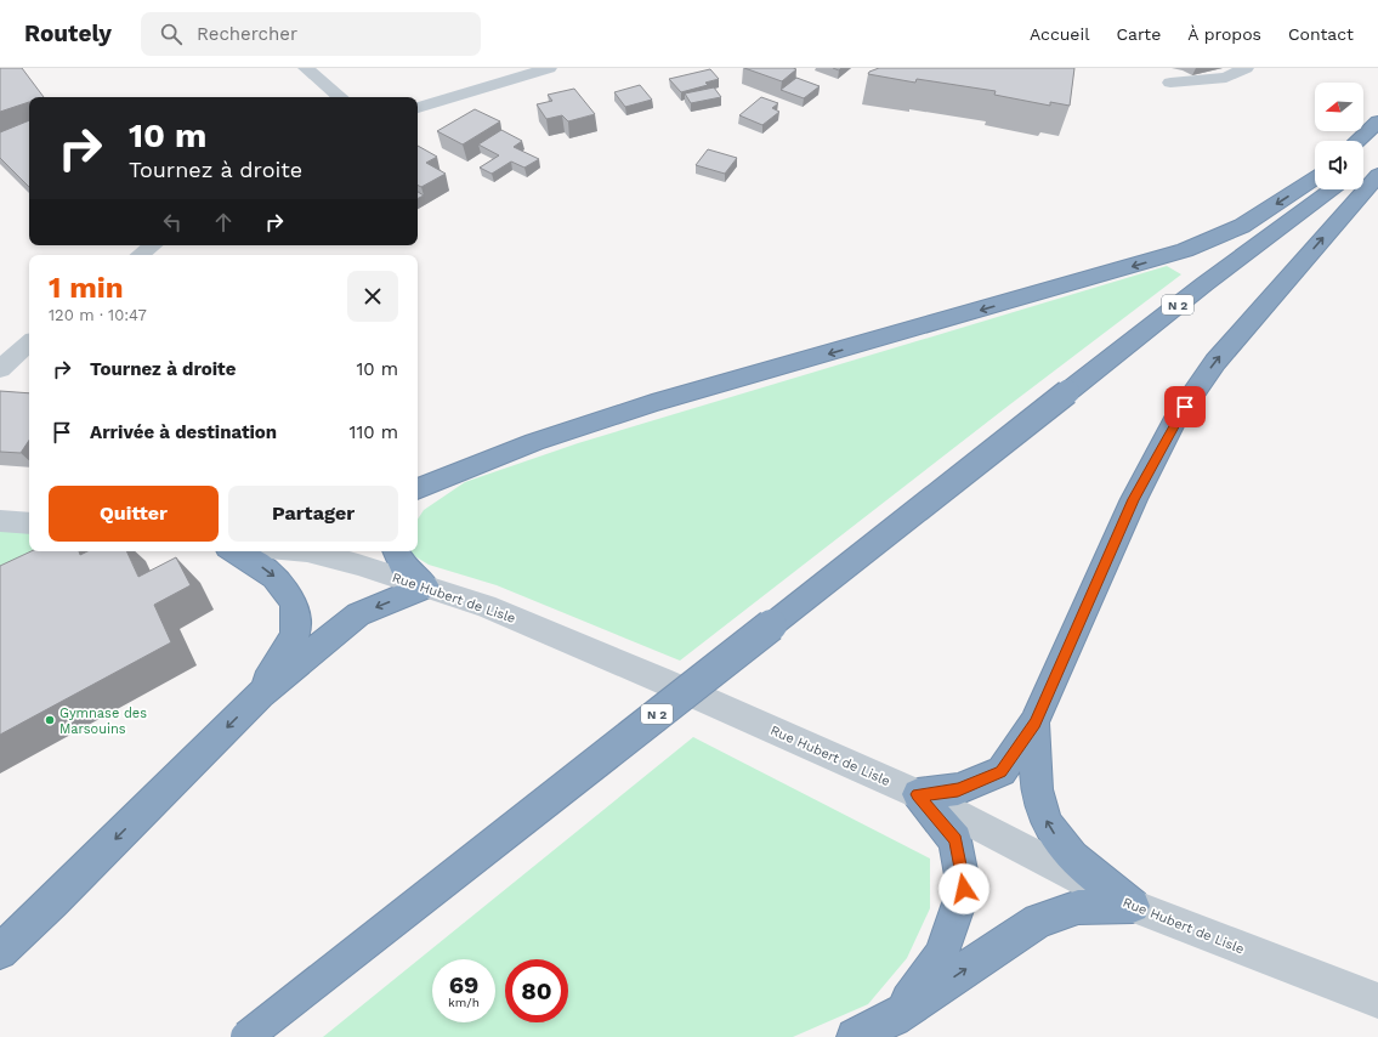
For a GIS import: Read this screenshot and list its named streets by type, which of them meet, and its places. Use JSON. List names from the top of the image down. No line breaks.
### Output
{"streets":{"highway":["N 2"],"street":["Rue Hubert de Lisle"]},"places":["Gymnase des Marsouins"],"north":"left","page":{"header":"Routely","search":"Rechercher","nav":["Accueil","Carte","À propos","Contact"],"turn":["10 m","Tournez à droite"],"heading":["1 min","120 m · 10:47"],"list":[{"name":"Tournez à droite","value":"10 m"},{"name":"Arrivée à destination","value":"110 m"}],"buttons":["Quitter","Partager"],"speed":"69 km/h","limit":"80"}}
